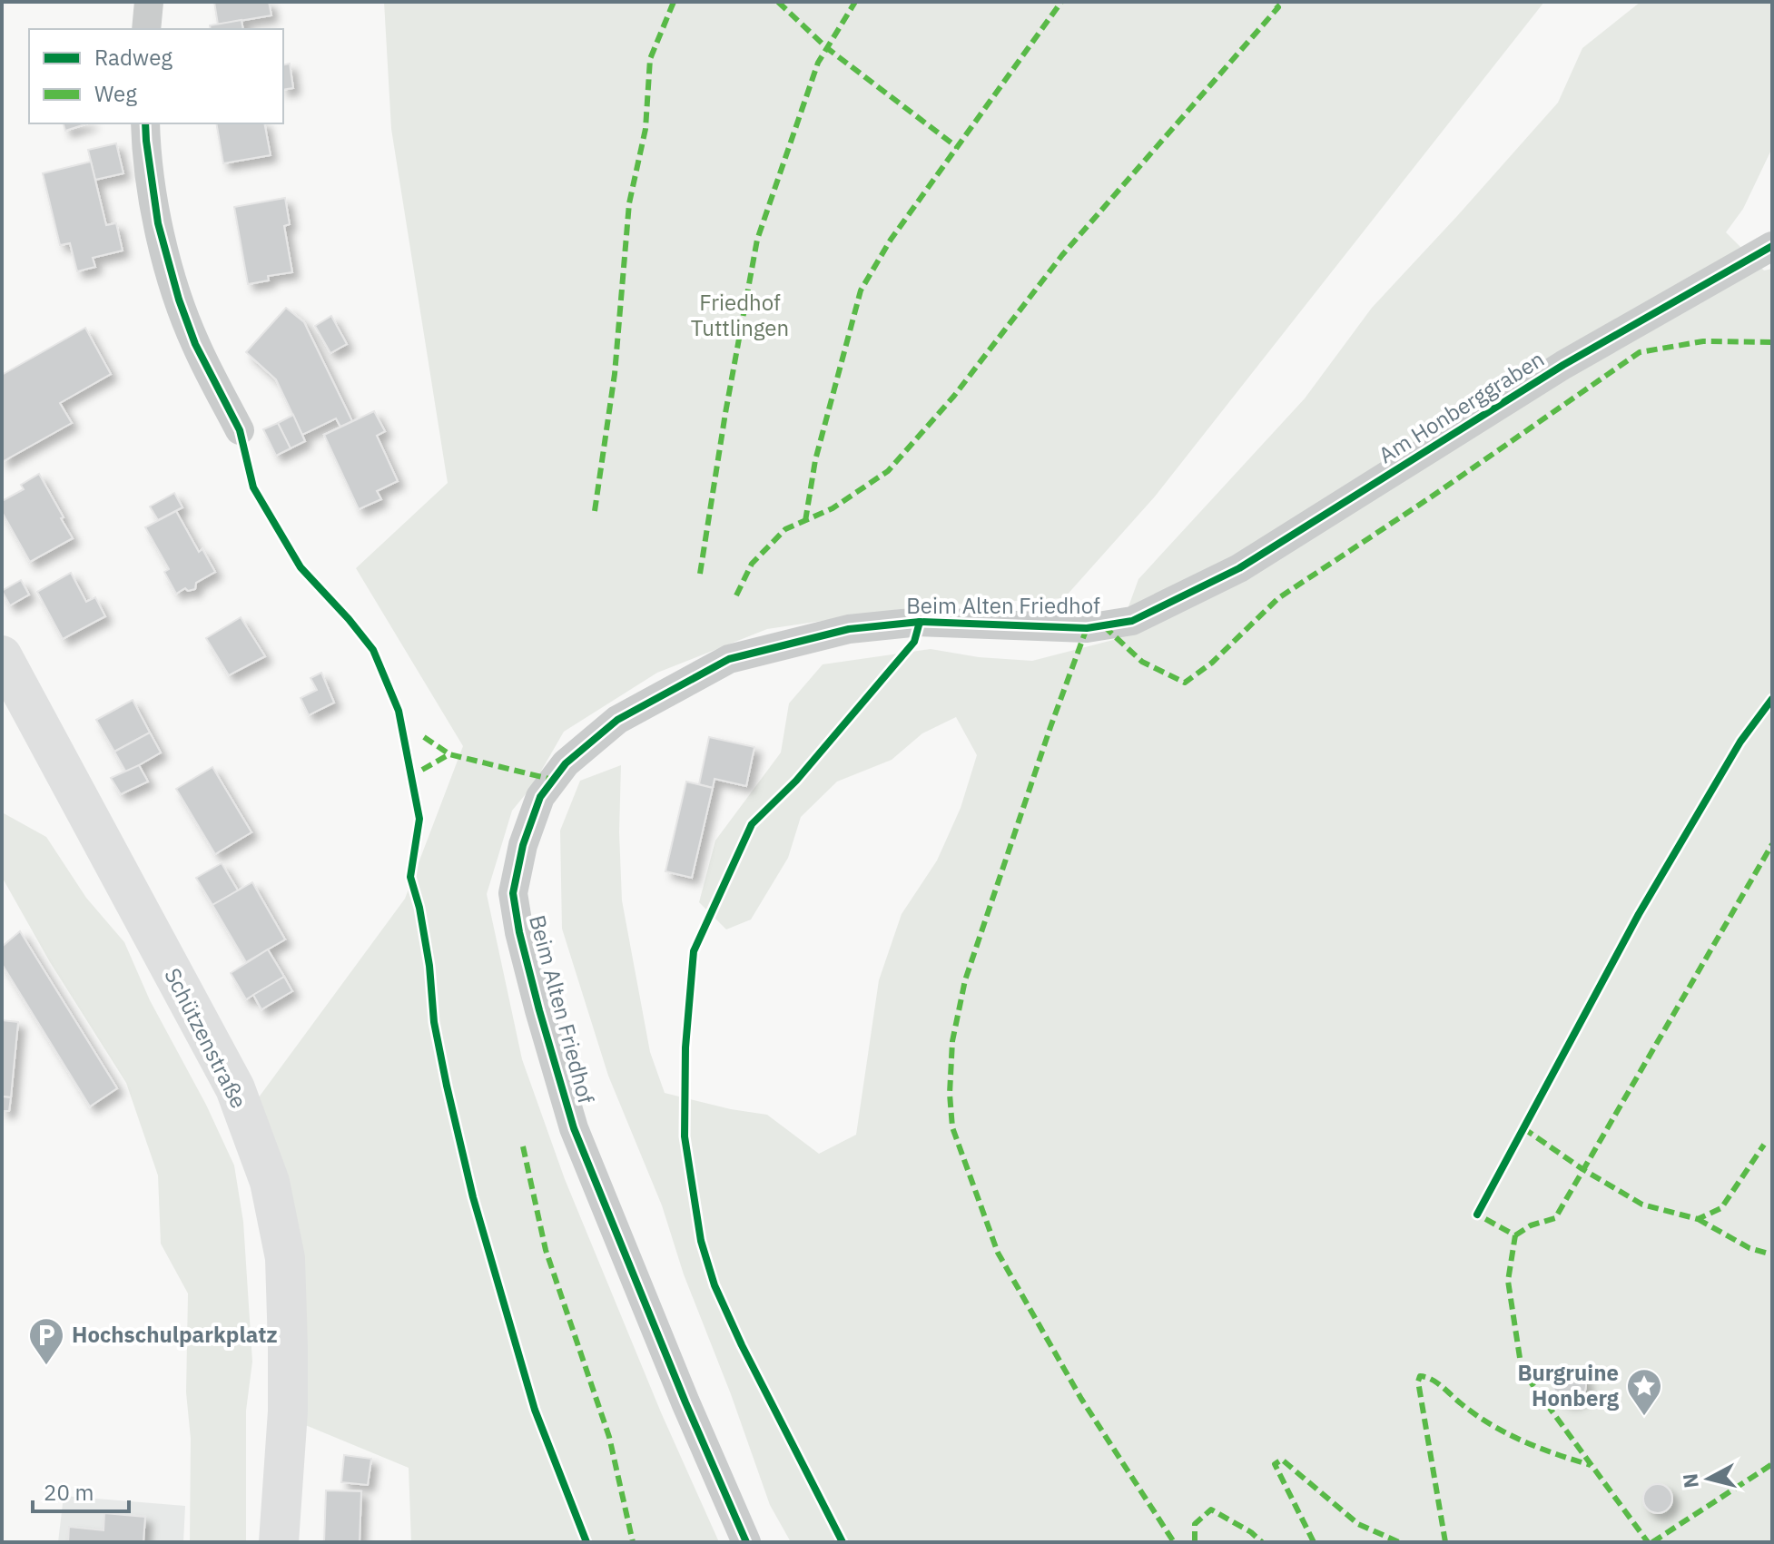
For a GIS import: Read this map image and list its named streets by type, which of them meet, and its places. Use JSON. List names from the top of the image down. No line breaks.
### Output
{"streets":{"street":["Am Honberggraben","Beim Alten Friedhof","Schützenstraße"]},"crossings":[["Am Honberggraben","Beim Alten Friedhof"]],"parks":["Friedhof Tuttlingen"],"places":{"parking":["Hochschulparkplatz"],"place":["Burgruine Honberg"]},"legend":["Radweg","Weg"],"scale_bar":"20 m","north":"left"}
